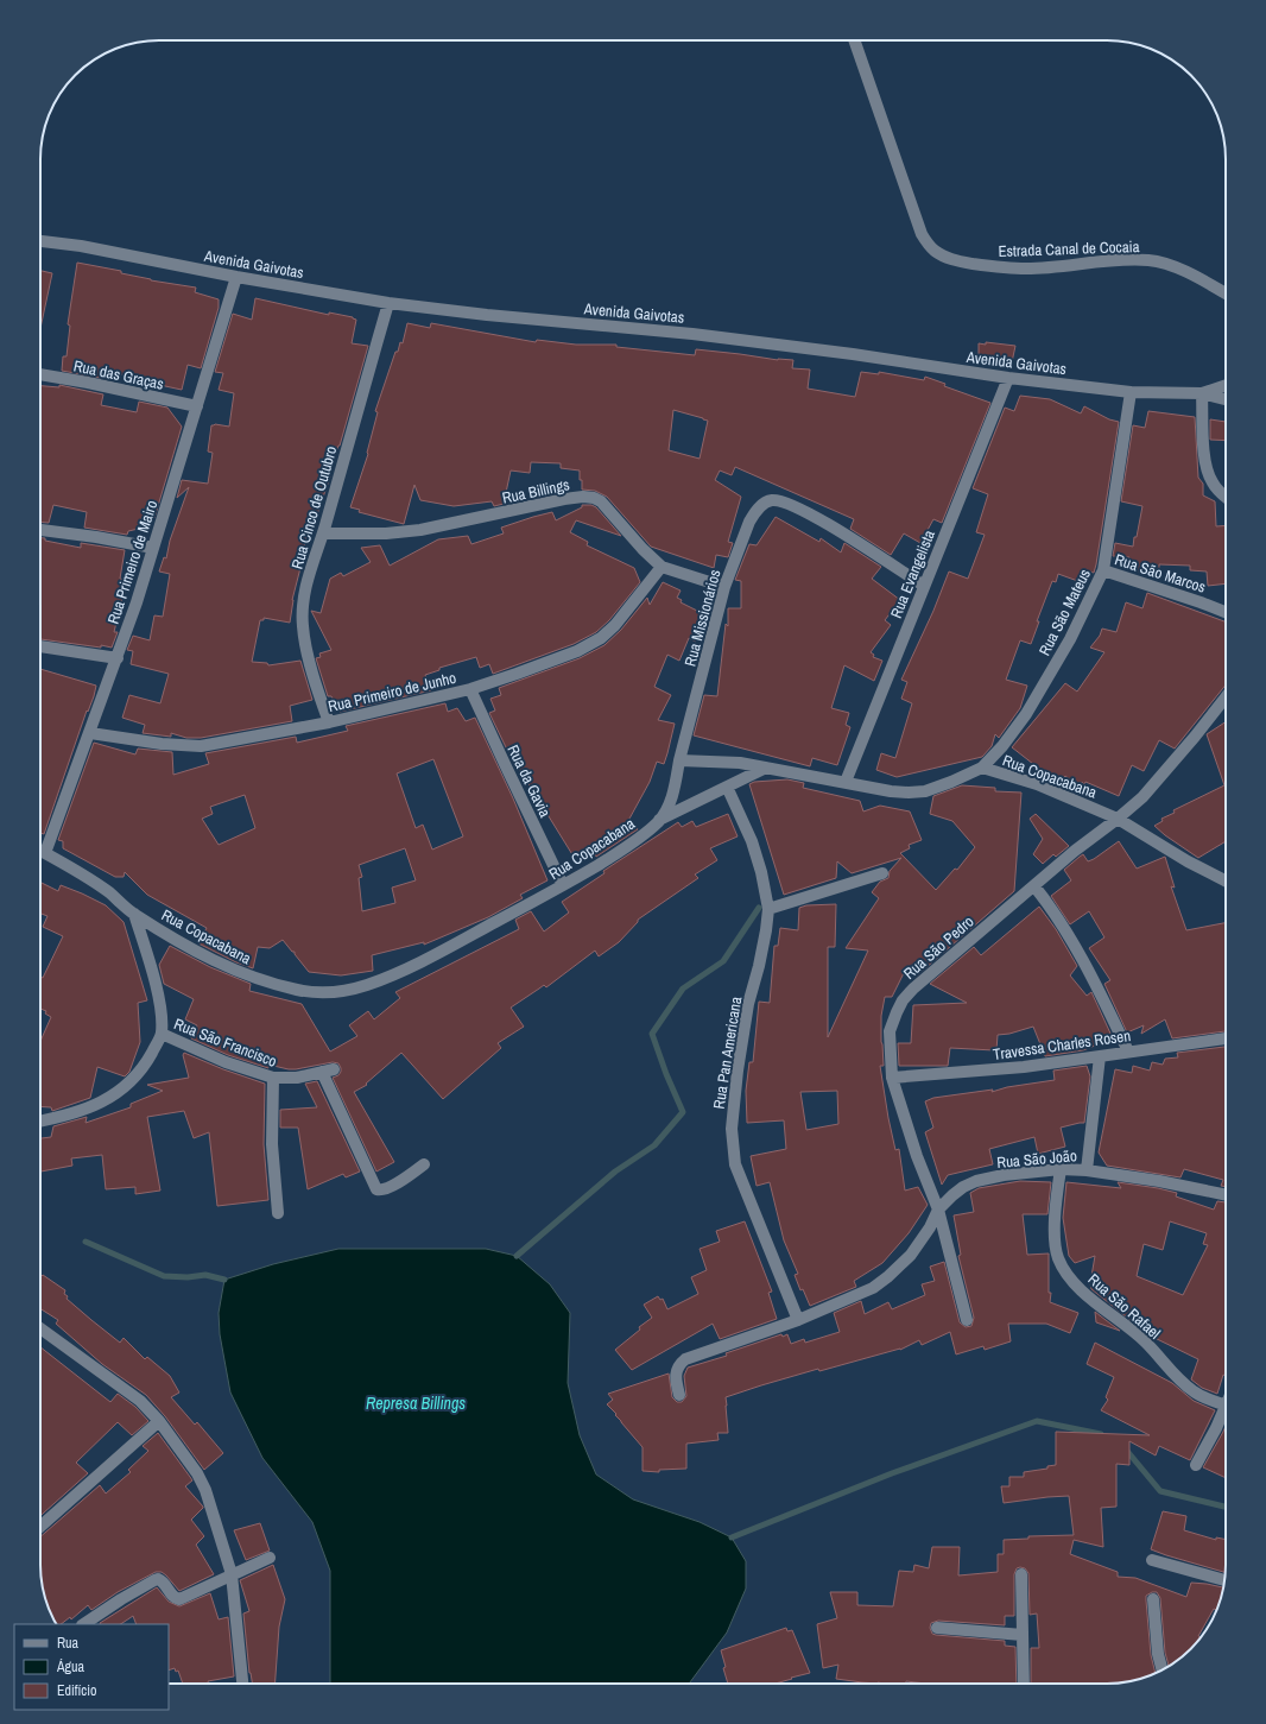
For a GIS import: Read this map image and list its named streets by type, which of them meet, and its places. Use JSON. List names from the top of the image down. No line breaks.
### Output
{"streets":{"street":["Estrada Canal de Cocaia","Avenida Gaivotas","Rua das Graças","Rua Billings","Rua Cinco de Outubro","Rua Primeiro de Mairo","Rua São Marcos","Rua Evangelista","Rua São Mateus","Rua Missionários","Rua Primeiro de Junho","Rua Copacabana","Rua da Gavia","Rua São Pedro","Rua São Francisco","Travessa Charles Rosen","Rua Pan Americana","Rua São João","Rua São Rafael"]},"crossings":[["Avenida Gaivotas","Rua Cinco de Outubro"],["Avenida Gaivotas","Rua Primeiro de Mairo"],["Avenida Gaivotas","Rua Evangelista"],["Avenida Gaivotas","Rua São Mateus"],["Rua das Graças","Rua Primeiro de Mairo"],["Rua Billings","Rua Cinco de Outubro"],["Rua Billings","Rua Missionários"],["Rua Billings","Rua Primeiro de Junho"],["Rua Cinco de Outubro","Rua Primeiro de Junho"],["Rua Primeiro de Mairo","Rua Primeiro de Junho"],["Rua Primeiro de Mairo","Rua Copacabana"],["Rua São Marcos","Rua São Mateus"],["Rua Evangelista","Rua Missionários"],["Rua Evangelista","Rua Copacabana"],["Rua São Mateus","Rua Copacabana"],["Rua Missionários","Rua Copacabana"],["Rua Primeiro de Junho","Rua da Gavia"],["Rua Copacabana","Rua da Gavia"],["Rua Copacabana","Rua São Pedro"],["Rua São Pedro","Travessa Charles Rosen"],["Rua São Pedro","Rua São João"],["Rua Pan Americana","Rua São João"],["Rua São João","Rua São Rafael"]],"water":["Represa Billings"],"legend":["Rua","Água","Edifício"]}
